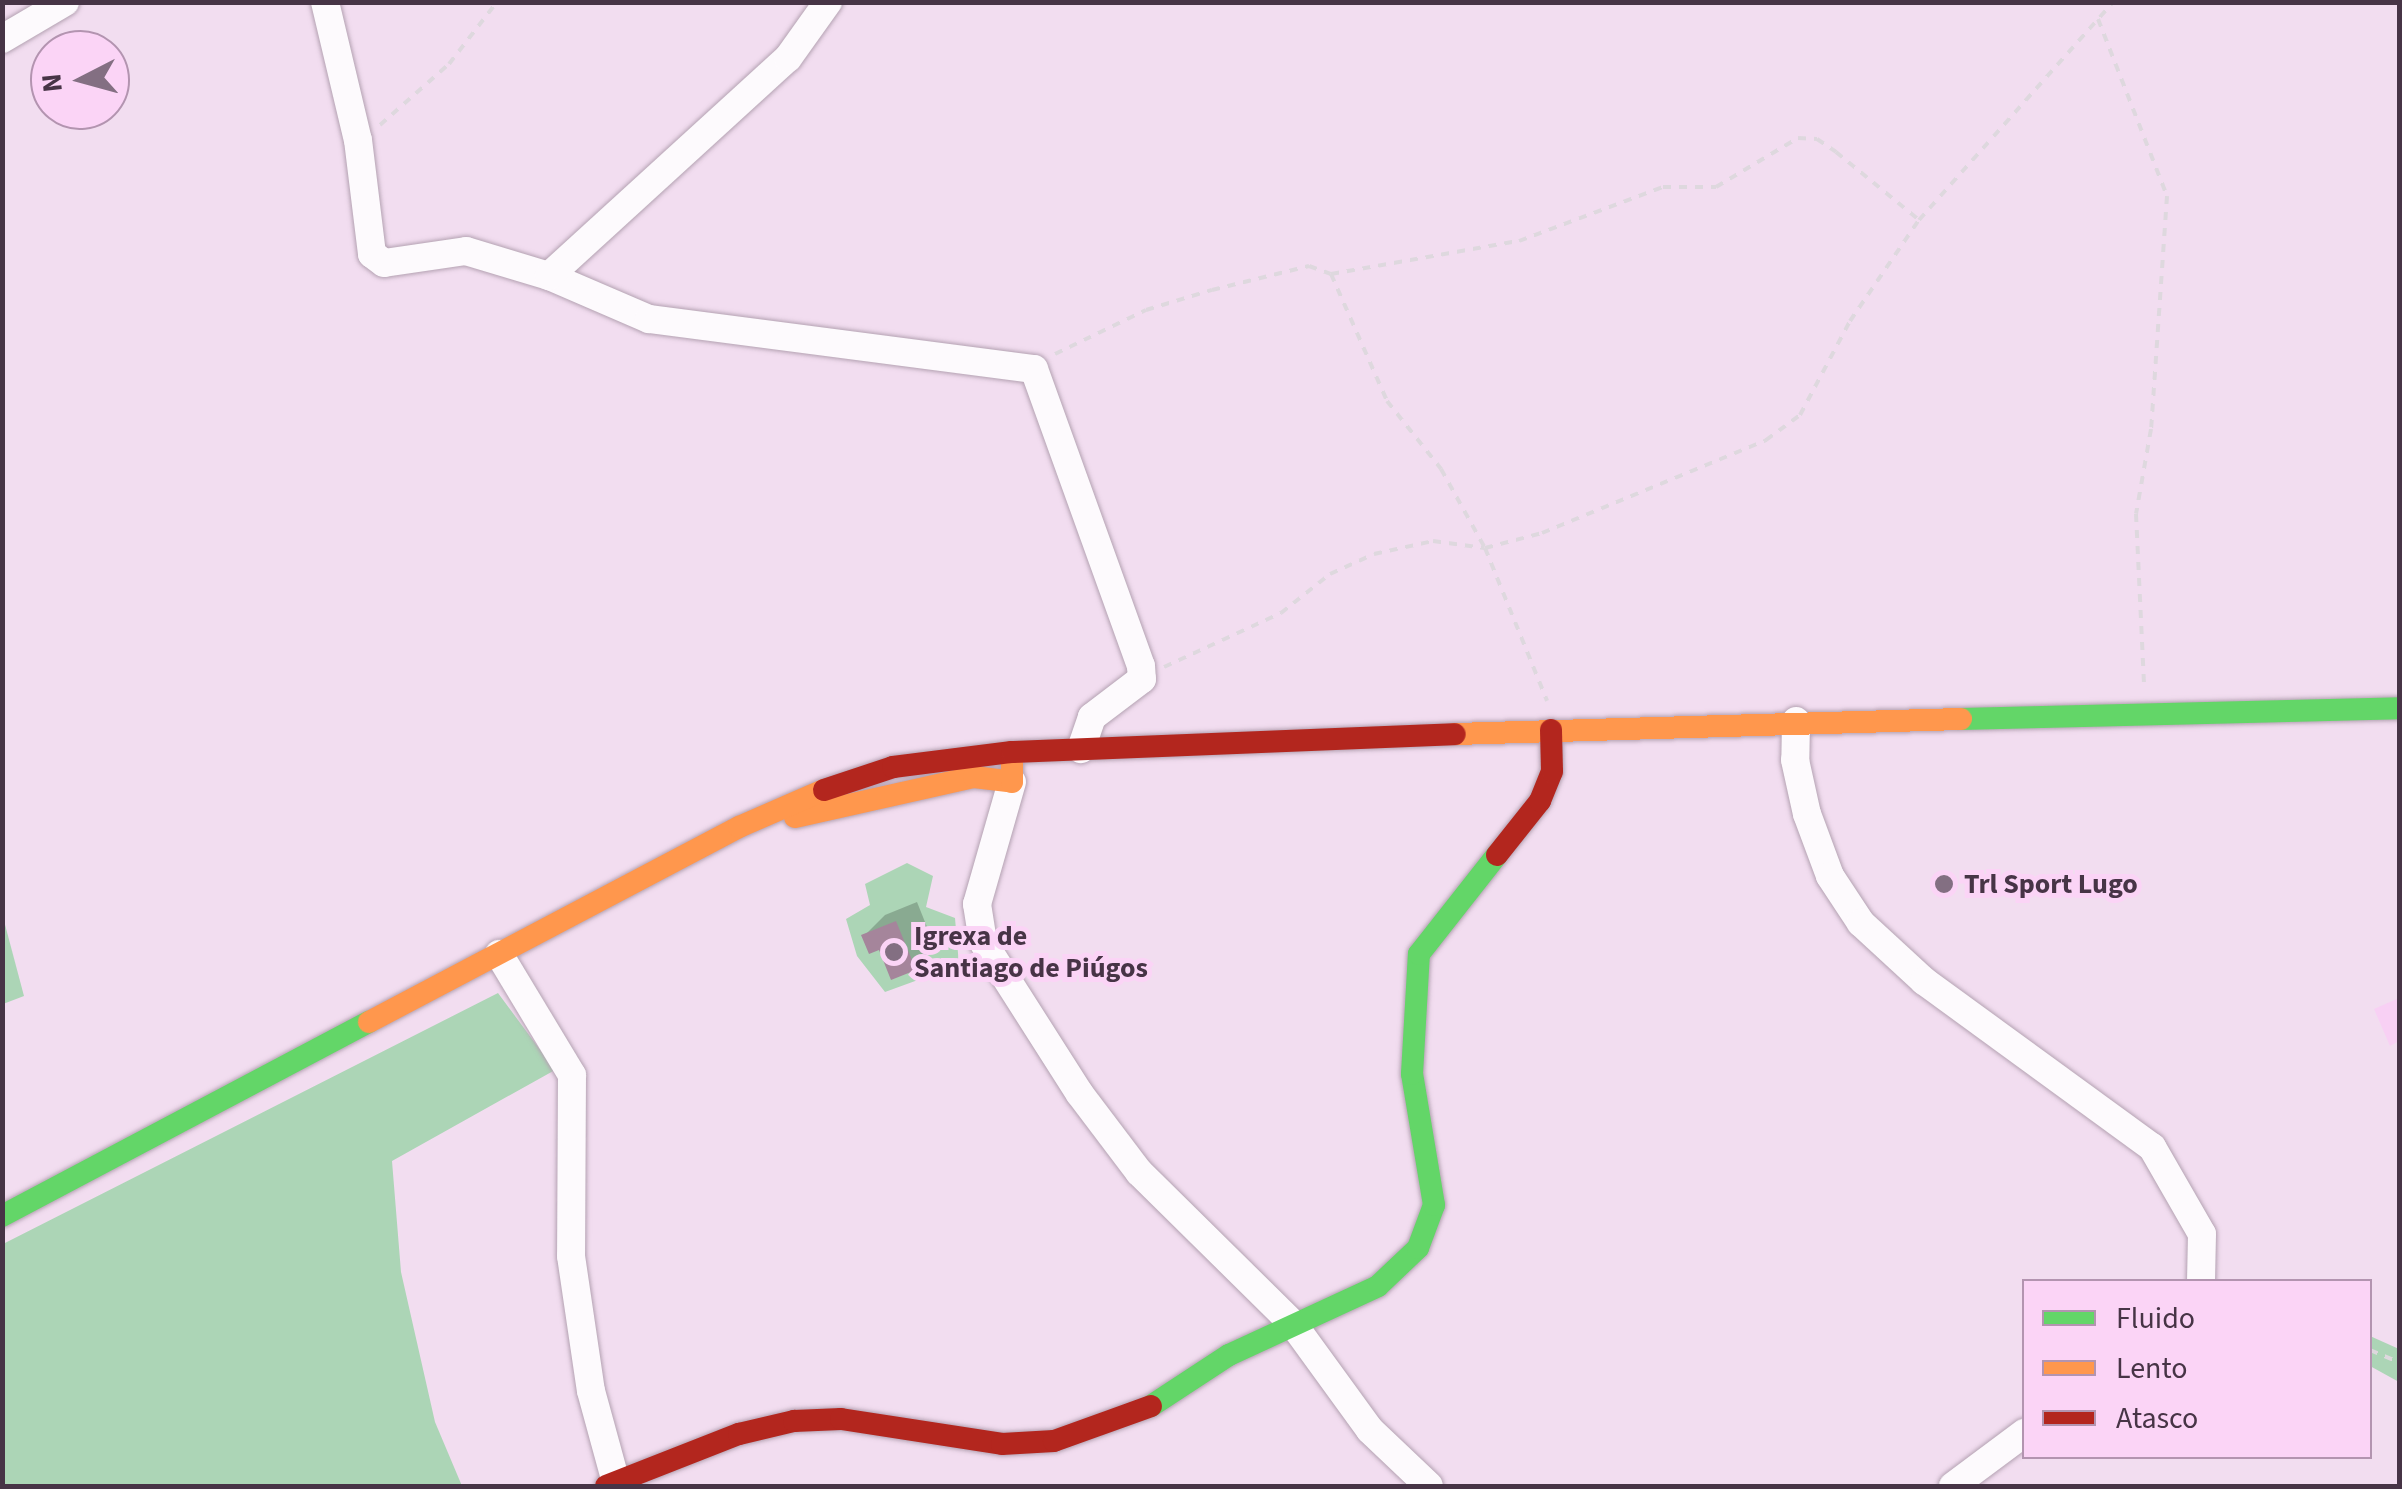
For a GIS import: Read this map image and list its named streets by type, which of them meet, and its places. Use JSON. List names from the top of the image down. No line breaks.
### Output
{"places":["Trl Sport Lugo","Igrexa de Santiago de Piúgos"],"legend":["Fluido","Lento","Atasco"],"north":"left"}
